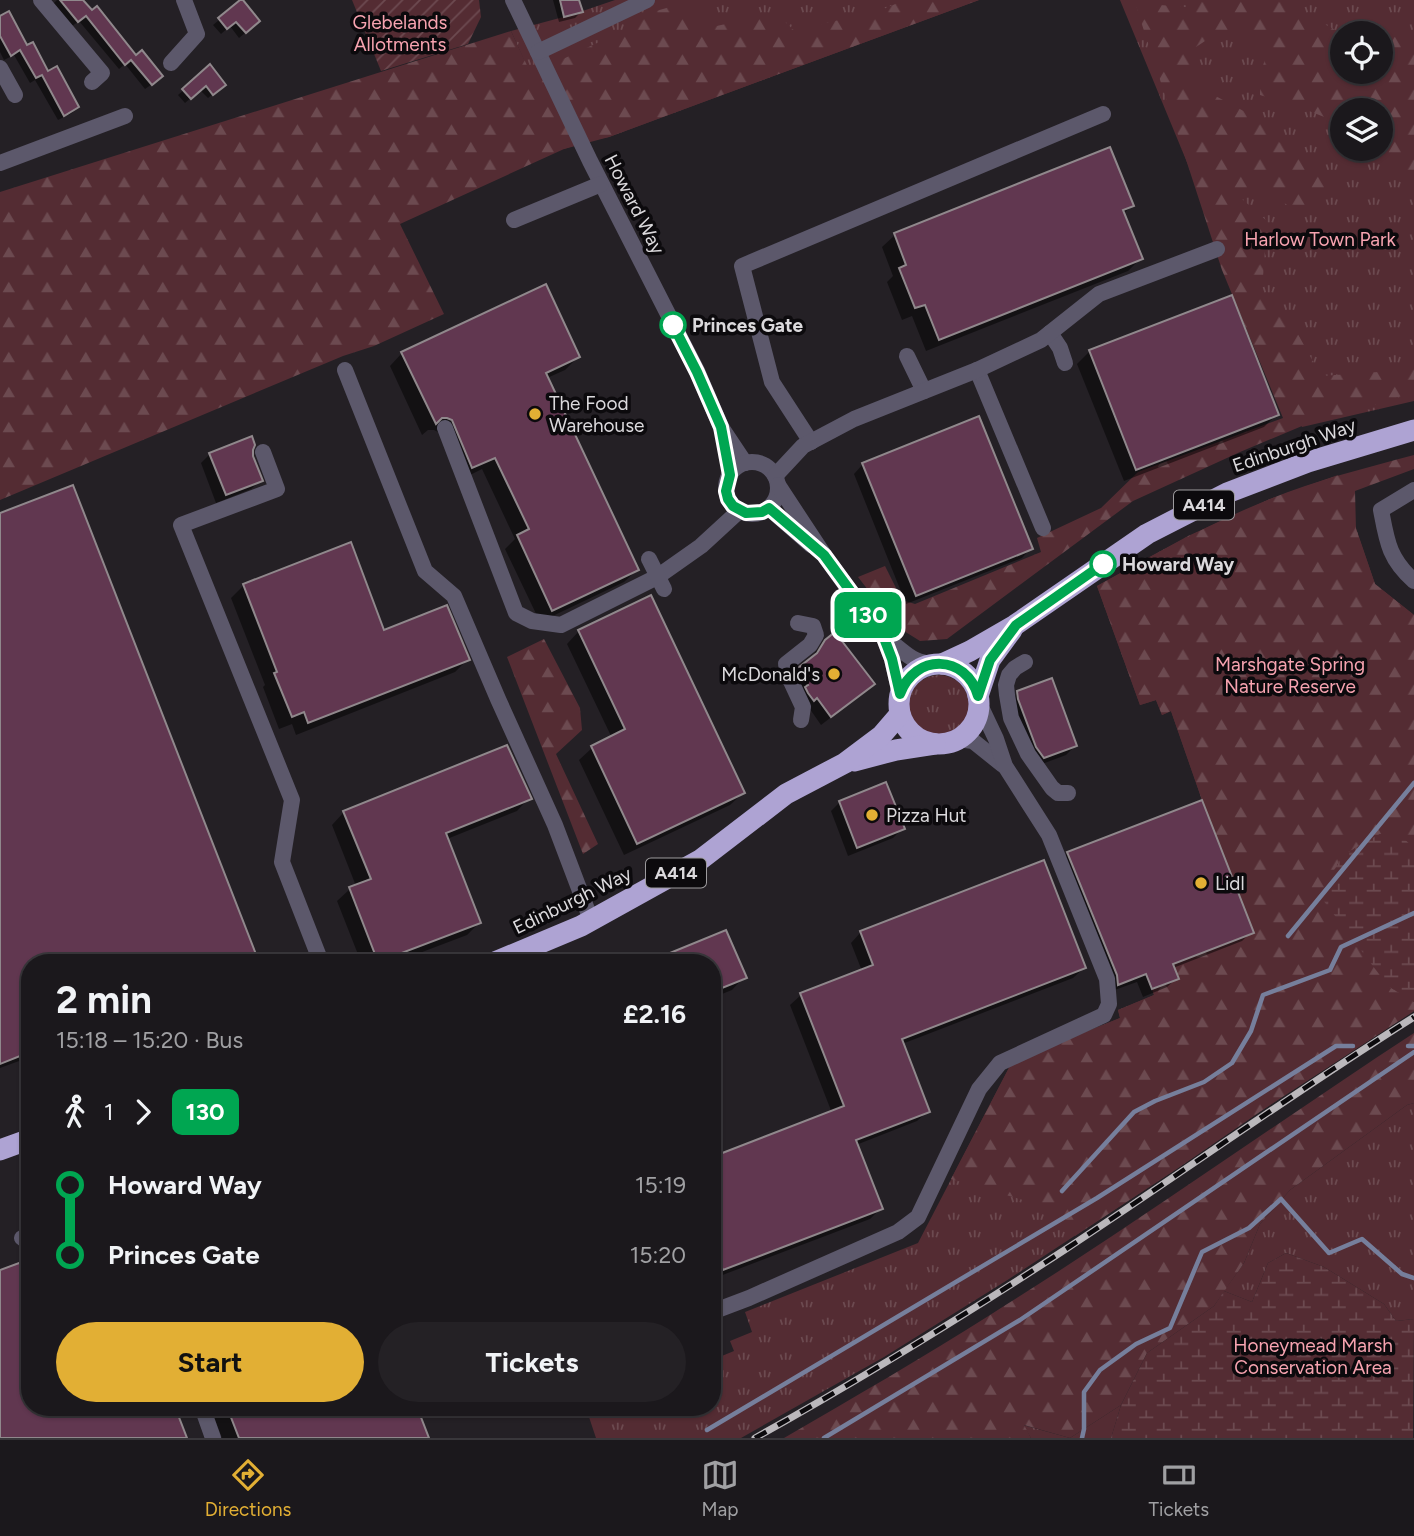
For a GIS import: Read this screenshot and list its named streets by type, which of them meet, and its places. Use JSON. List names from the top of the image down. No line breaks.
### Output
{"streets":{"highway":["Edinburgh Way","A414"],"street":["Howard Way"]},"parks":["Glebelands Allotments","Harlow Town Park","Marshgate Spring Nature Reserve","Honeymead Marsh Conservation Area"],"places":["Princes Gate","The Food Warehouse","Howard Way","McDonald's","Pizza Hut","Lidl"],"lines":["bus line 130"],"page":{"on_map":"130","heading":["2 min","15:18 – 15:20 · Bus","£2.16"],"legs":["1","130"],"list":[{"name":"Howard Way","value":"15:19"},{"name":"Princes Gate","value":"15:20"}],"buttons":["Start","Tickets"],"tabs":["Directions","Map","Tickets"]}}
